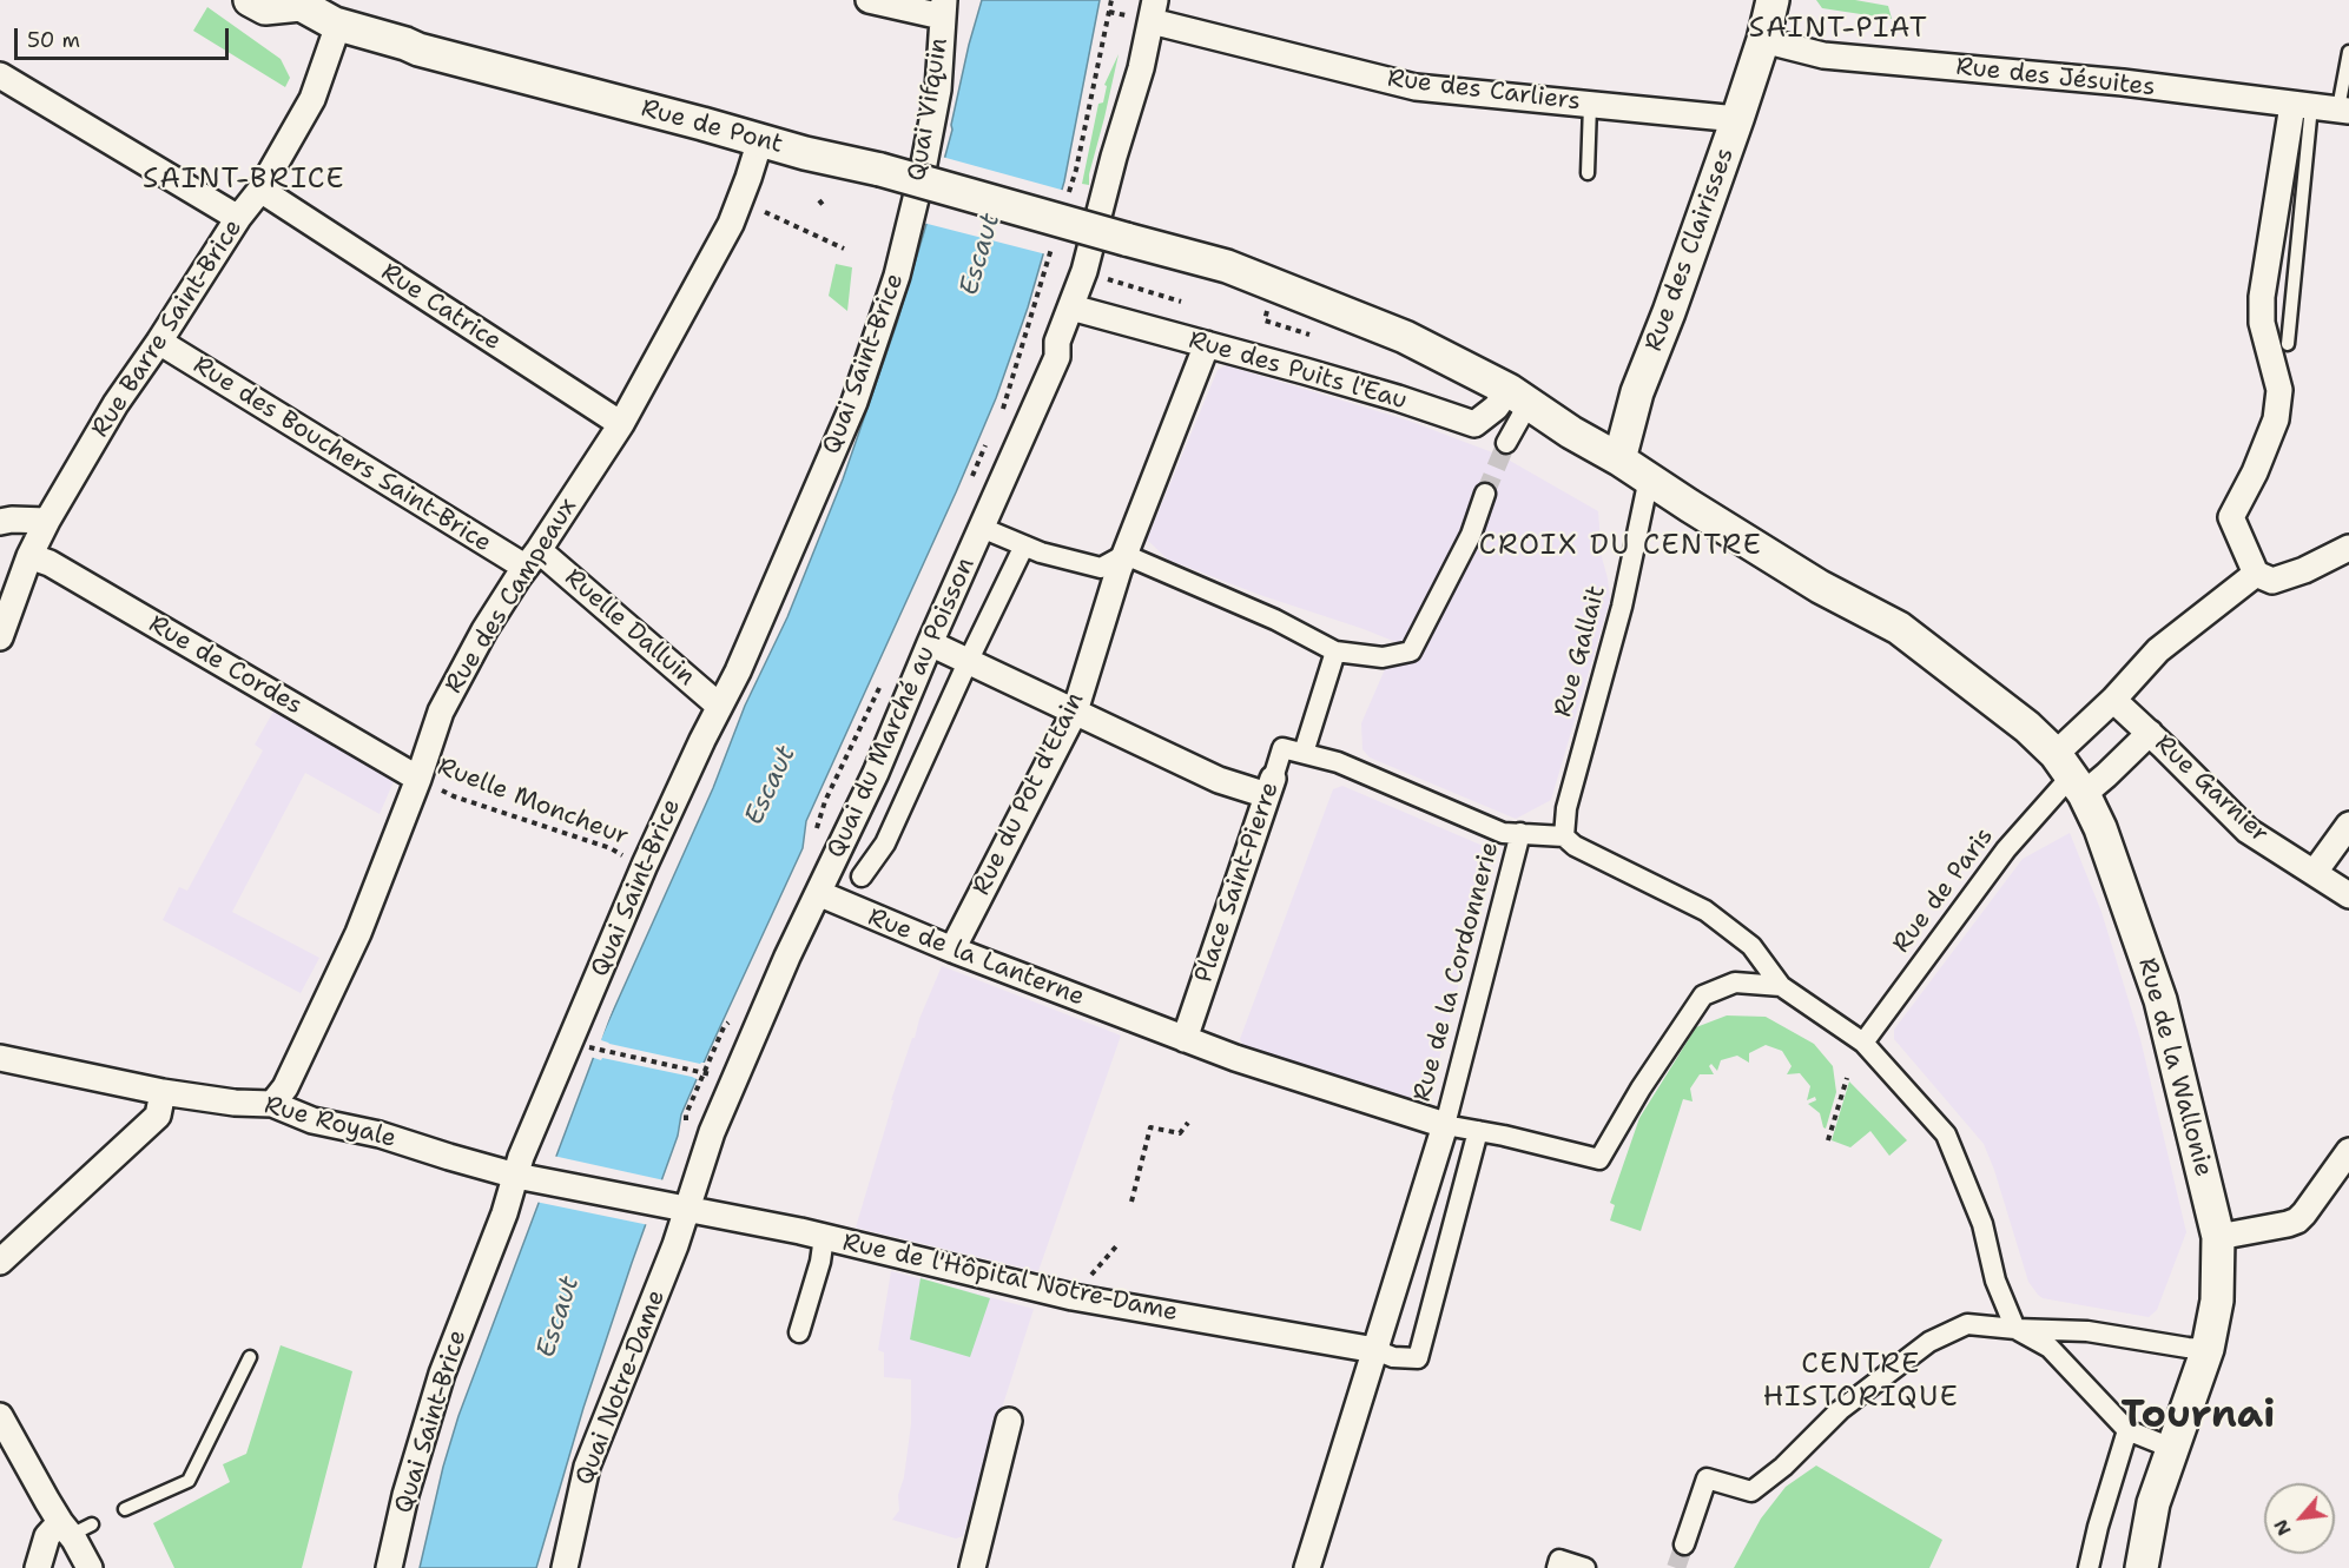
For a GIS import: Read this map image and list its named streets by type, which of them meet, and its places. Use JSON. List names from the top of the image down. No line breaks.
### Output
{"streets":{"street":["Rue des Jésuites","Rue des Carliers","Quai Vifquin","Rue de Pont","Rue des Clairisses","Rue Catrice","Rue Barre Saint-Brice","Quai Saint-Brice","Rue des Puits l'Eau","Rue des Bouchers Saint-Brice","Rue des Campeaux","Ruelle Dalluin","Rue Gallait","Rue de Cordes","Quai du Marché au Poisson","Rue Garnier","Rue du Pot d'Etain","Place Saint-Pierre","Rue de Paris","Rue de la Lanterne","Rue de la Cordonnerie","Rue de la Wallonie","Rue Royale","Rue de l'Hôpital Notre-Dame","Quai Notre-Dame"],"path":["Ruelle Moncheur"]},"crossings":[["Rue des Jésuites","Rue des Clairisses"],["Rue des Carliers","Rue des Clairisses"],["Rue des Carliers","Quai du Marché au Poisson"],["Quai Vifquin","Quai Saint-Brice"],["Rue de Pont","Rue Barre Saint-Brice"],["Rue de Pont","Rue des Puits l'Eau"],["Rue de Pont","Rue des Campeaux"],["Rue Catrice","Rue Barre Saint-Brice"],["Rue Catrice","Rue des Campeaux"],["Rue Barre Saint-Brice","Rue des Bouchers Saint-Brice"],["Rue Barre Saint-Brice","Rue de Cordes"],["Quai Saint-Brice","Ruelle Dalluin"],["Quai Saint-Brice","Rue Royale"],["Rue des Puits l'Eau","Quai du Marché au Poisson"],["Rue des Puits l'Eau","Rue du Pot d'Etain"],["Rue des Bouchers Saint-Brice","Rue des Campeaux"],["Rue des Bouchers Saint-Brice","Ruelle Dalluin"],["Rue des Campeaux","Ruelle Dalluin"],["Rue des Campeaux","Rue de Cordes"],["Rue des Campeaux","Ruelle Moncheur"],["Rue des Campeaux","Rue Royale"],["Rue de Cordes","Ruelle Moncheur"],["Quai du Marché au Poisson","Rue de la Lanterne"],["Quai du Marché au Poisson","Rue Royale"],["Quai du Marché au Poisson","Rue de l'Hôpital Notre-Dame"],["Quai du Marché au Poisson","Quai Notre-Dame"],["Rue du Pot d'Etain","Rue de la Lanterne"],["Place Saint-Pierre","Rue de la Lanterne"],["Rue de Paris","Rue de la Wallonie"],["Rue Royale","Rue de l'Hôpital Notre-Dame"],["Rue Royale","Quai Notre-Dame"],["Rue de l'Hôpital Notre-Dame","Quai Notre-Dame"]],"districts":["SAINT-PIAT","SAINT-BRICE","CROIX DU CENTRE","CENTRE HISTORIQUE","Tournai"],"water":["Escaut"],"scale_bar":"50 m","north":"bottom left"}
